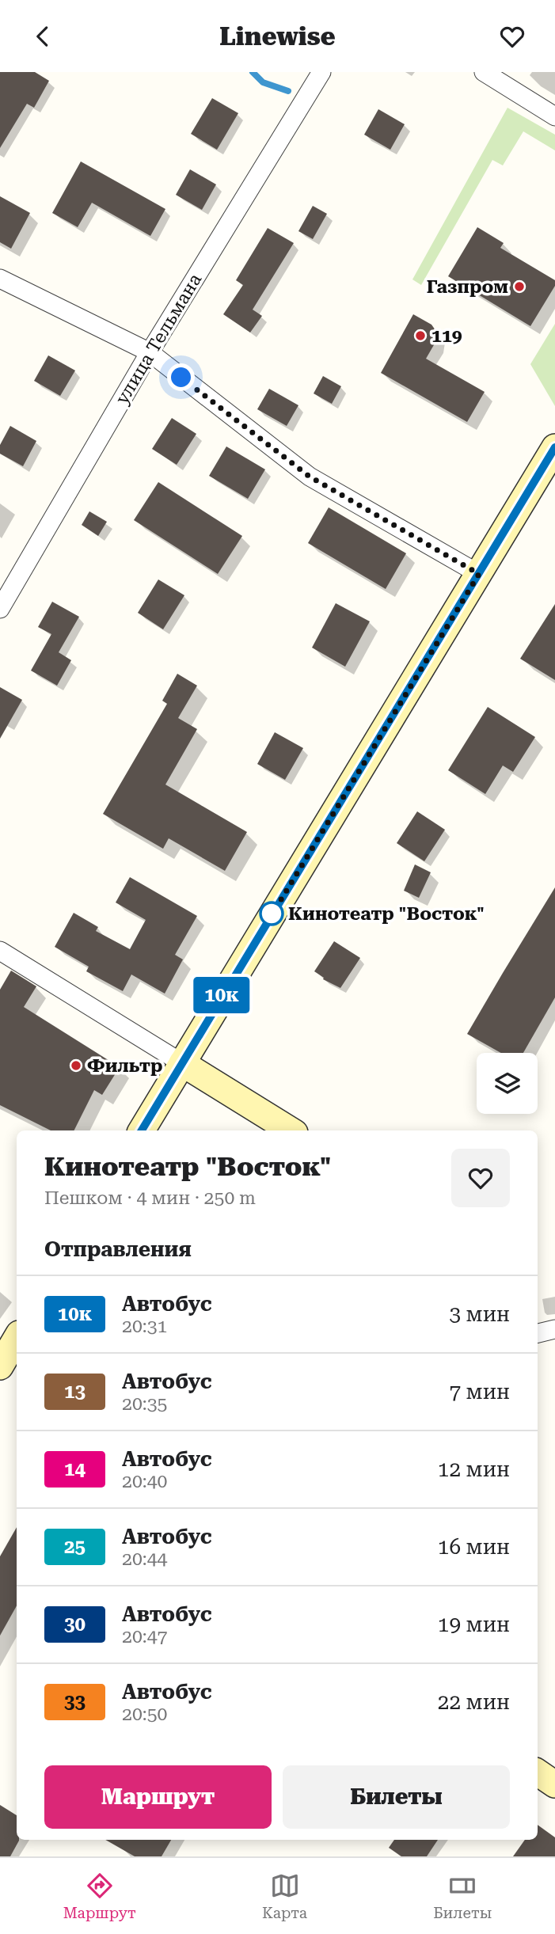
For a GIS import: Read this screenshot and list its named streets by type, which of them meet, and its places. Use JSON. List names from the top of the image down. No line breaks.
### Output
{"streets":{"street":["улица Тельмана"]},"places":["Газпром","119","Кинотеатр \"Восток\"","Фильтр"],"lines":["bus line 10к"],"page":{"header":"Linewise","on_map":"10к","heading":[["Кинотеатр \"Восток\"","Пешком · 4 мин · 250 m"],"Отправления"],"list":[{"mark":"10к","name":"Автобус","note":"20:31","value":"3 мин"},{"mark":"13","name":"Автобус","note":"20:35","value":"7 мин"},{"mark":"14","name":"Автобус","note":"20:40","value":"12 мин"},{"mark":"25","name":"Автобус","note":"20:44","value":"16 мин"},{"mark":"30","name":"Автобус","note":"20:47","value":"19 мин"},{"mark":"33","name":"Автобус","note":"20:50","value":"22 мин"}],"buttons":["Маршрут","Билеты"],"tabs":["Маршрут","Карта","Билеты"]}}
